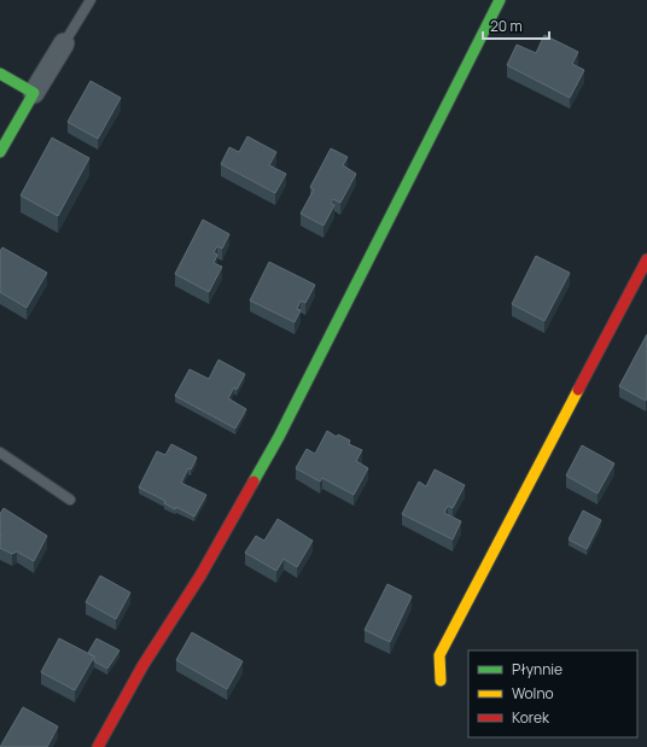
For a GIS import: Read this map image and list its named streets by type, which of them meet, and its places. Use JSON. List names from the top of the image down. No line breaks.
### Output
{"legend":["Płynnie","Wolno","Korek"],"scale_bar":"20 m"}
